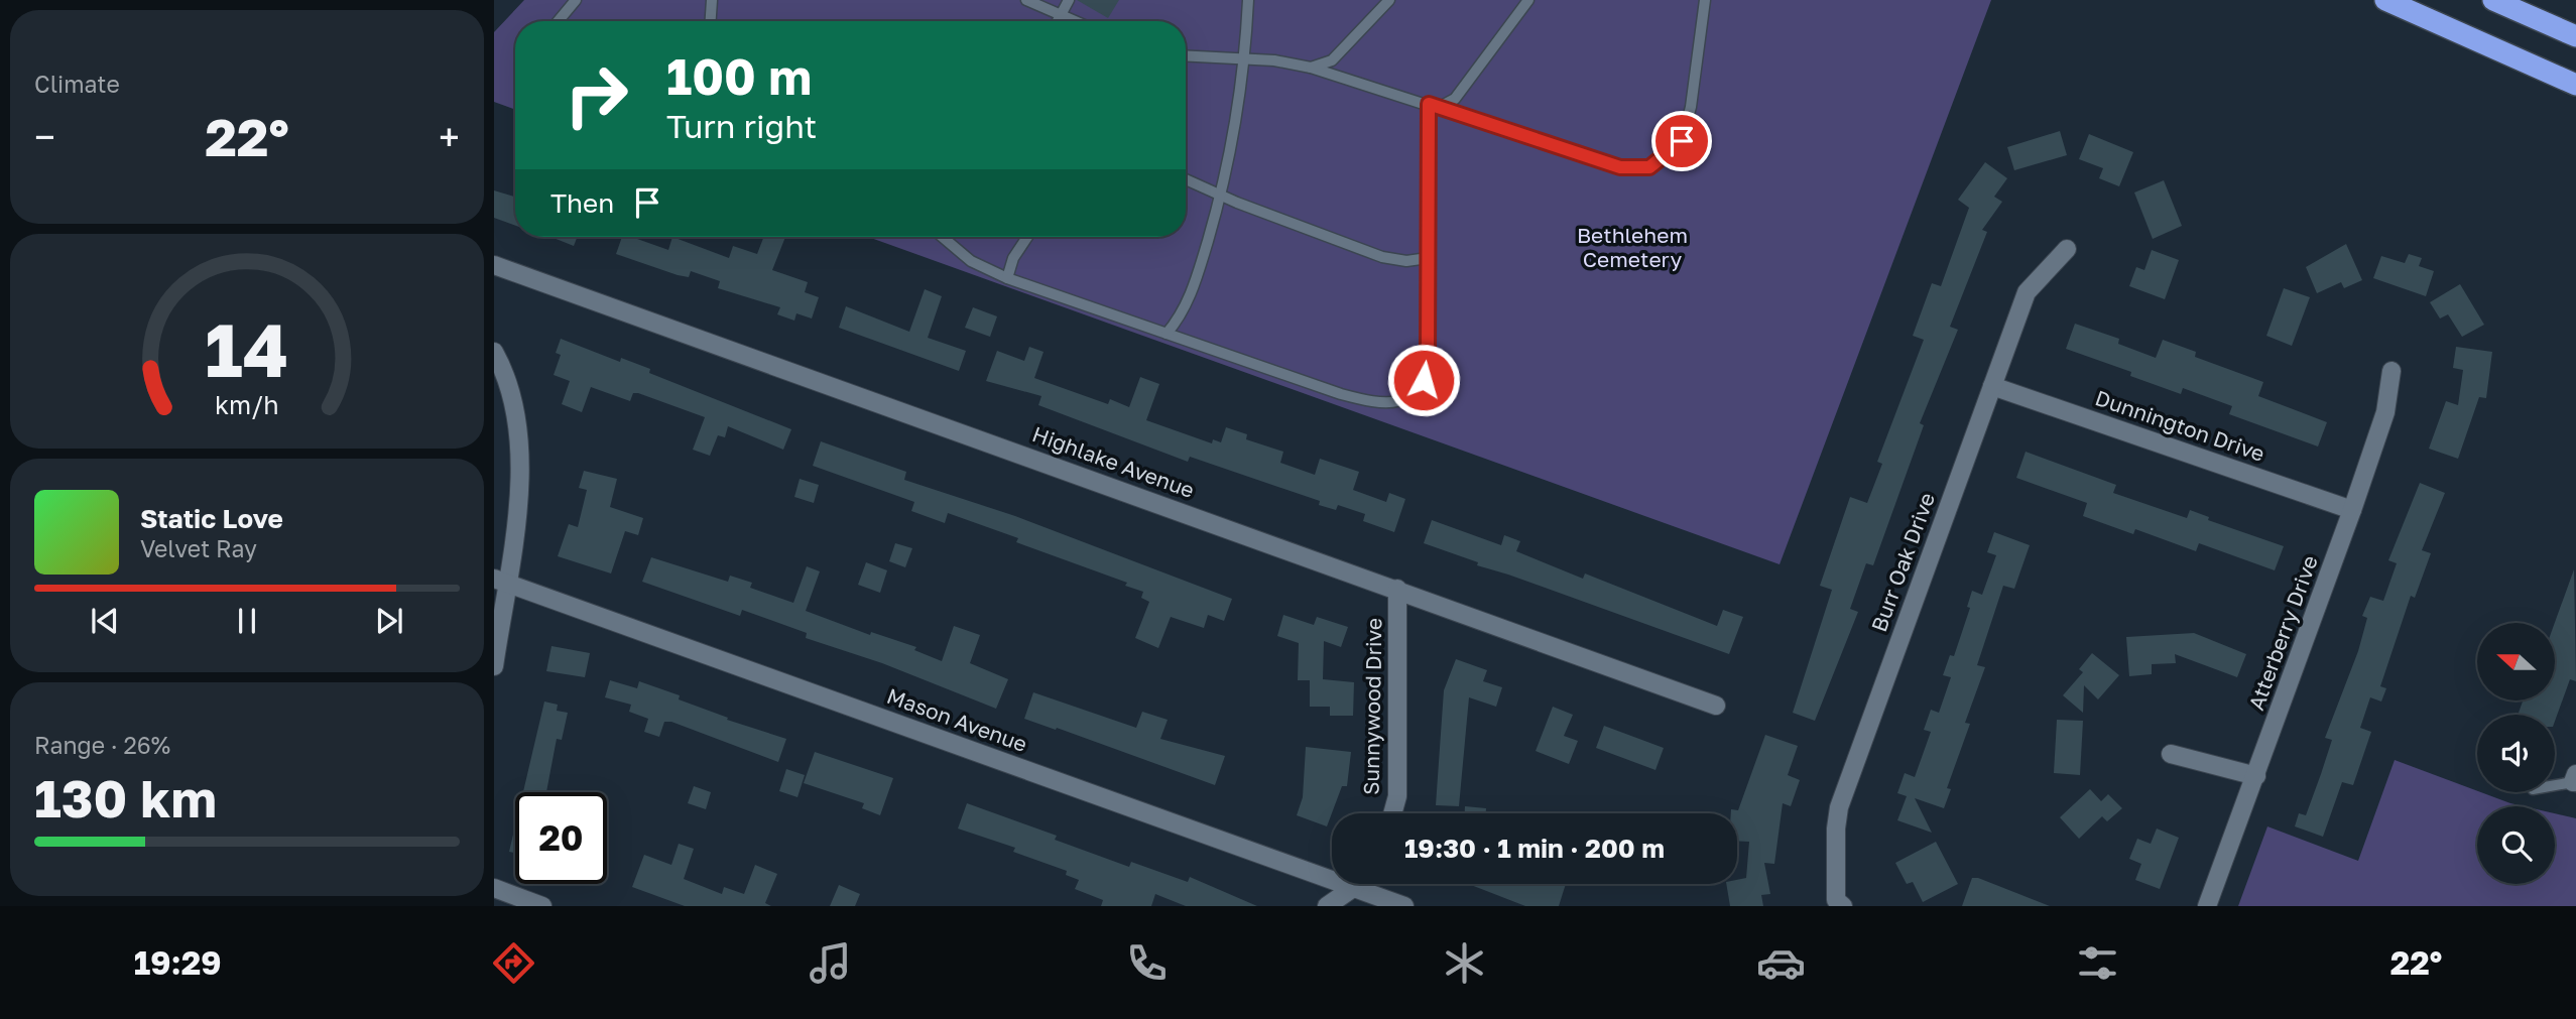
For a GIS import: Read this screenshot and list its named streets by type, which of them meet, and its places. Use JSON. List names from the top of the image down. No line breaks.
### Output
{"streets":{"street":["Dunnington Drive","Highlake Avenue","Burr Oak Drive","Atterberry Drive","Sunnywood Drive","Mason Avenue"]},"crossings":[["Dunnington Drive","Burr Oak Drive"],["Dunnington Drive","Atterberry Drive"],["Highlake Avenue","Sunnywood Drive"]],"parks":["Bethlehem Cemetery"],"north":"left","page":{"tile":["Climate",["Range · 26%","130 km"]],"turn":["100 m","Turn right"],"heat":["−","22°","+"],"then":"Then","song":["Static Love","Velvet Ray"],"limit":"20","trip":"19:30 · 1 min · 200 m","tabs":["19:29","22°"],"gauge":["14","km/h"]}}
